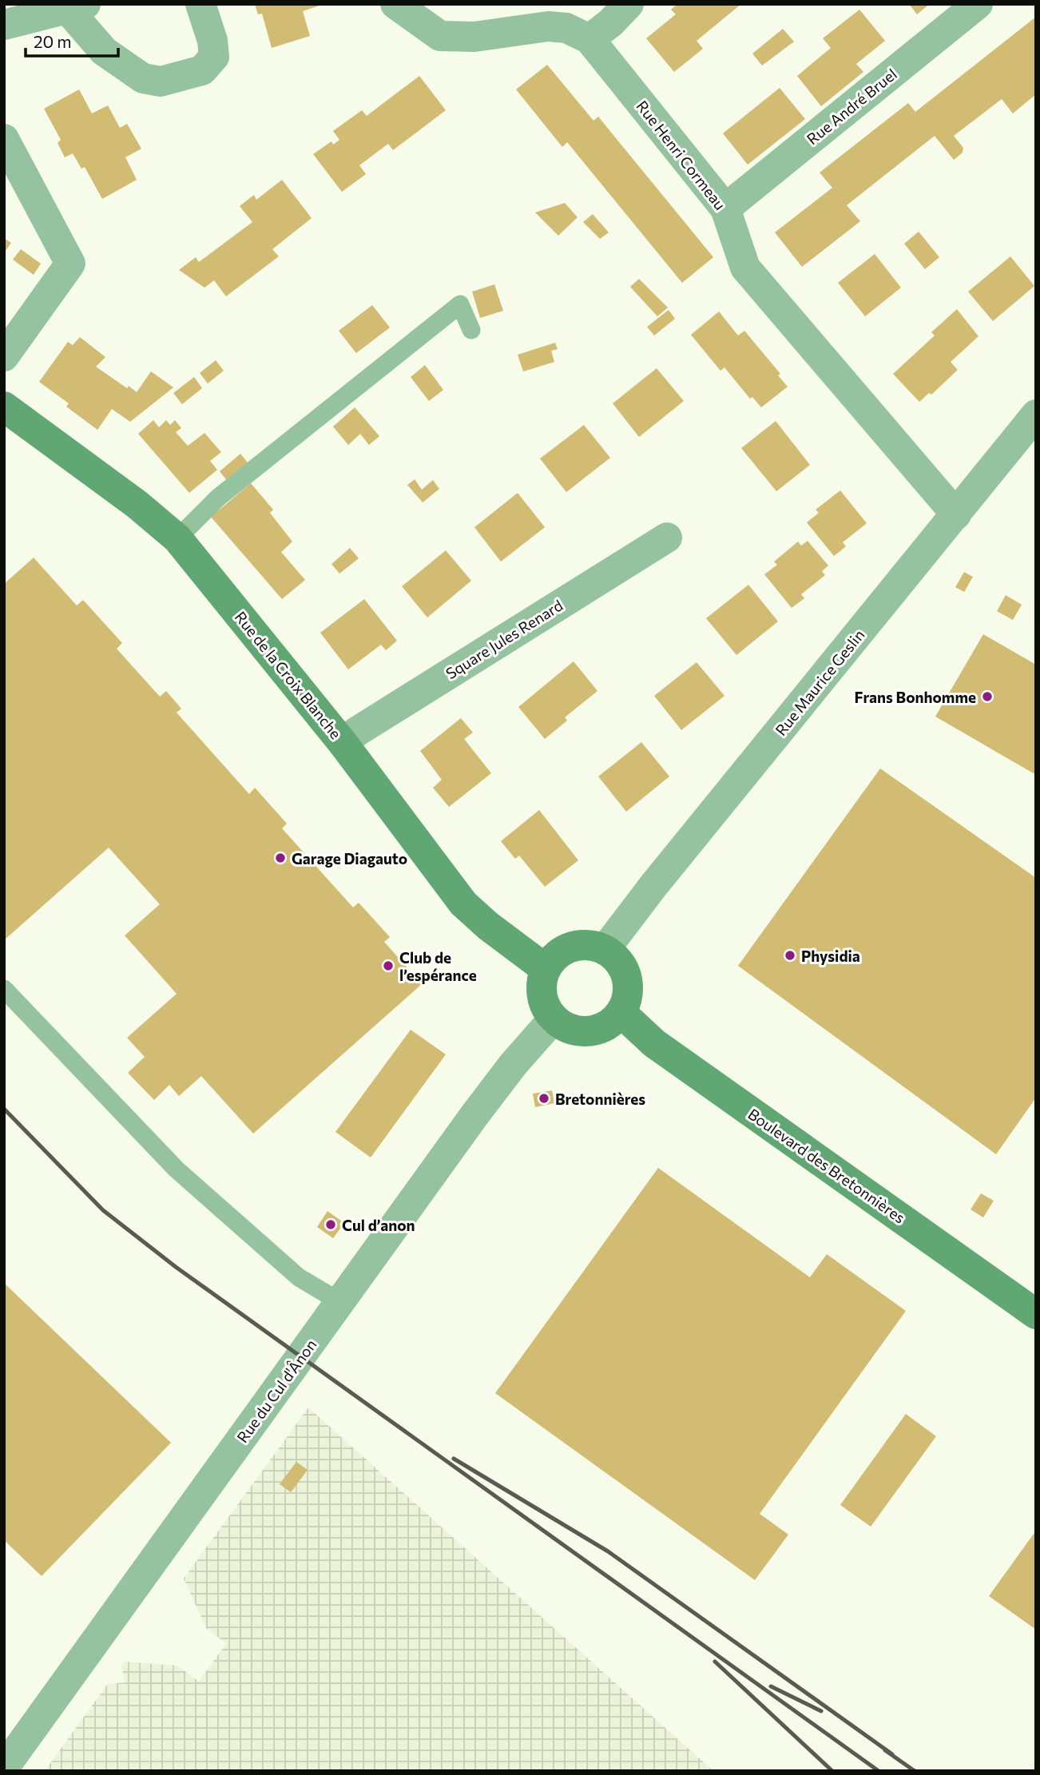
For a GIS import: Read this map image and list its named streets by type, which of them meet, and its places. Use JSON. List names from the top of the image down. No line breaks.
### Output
{"streets":{"street":["Rue André Bruel","Rue Henri Cormeau","Square Jules Renard","Rue de la Croix Blanche","Rue Maurice Geslin","Boulevard des Bretonnières","Rue du Cul d'Ânon"]},"crossings":[["Rue André Bruel","Rue Henri Cormeau"],["Rue Henri Cormeau","Rue Maurice Geslin"],["Square Jules Renard","Rue de la Croix Blanche"],["Rue de la Croix Blanche","Rue Maurice Geslin"],["Rue de la Croix Blanche","Boulevard des Bretonnières"],["Rue de la Croix Blanche","Rue du Cul d'Ânon"],["Rue Maurice Geslin","Boulevard des Bretonnières"],["Rue Maurice Geslin","Rue du Cul d'Ânon"],["Boulevard des Bretonnières","Rue du Cul d'Ânon"]],"places":["Frans Bonhomme","Garage Diagauto","Physidia","Club de l’espérance","Bretonnières","Cul d’anon"],"scale_bar":"20 m"}
